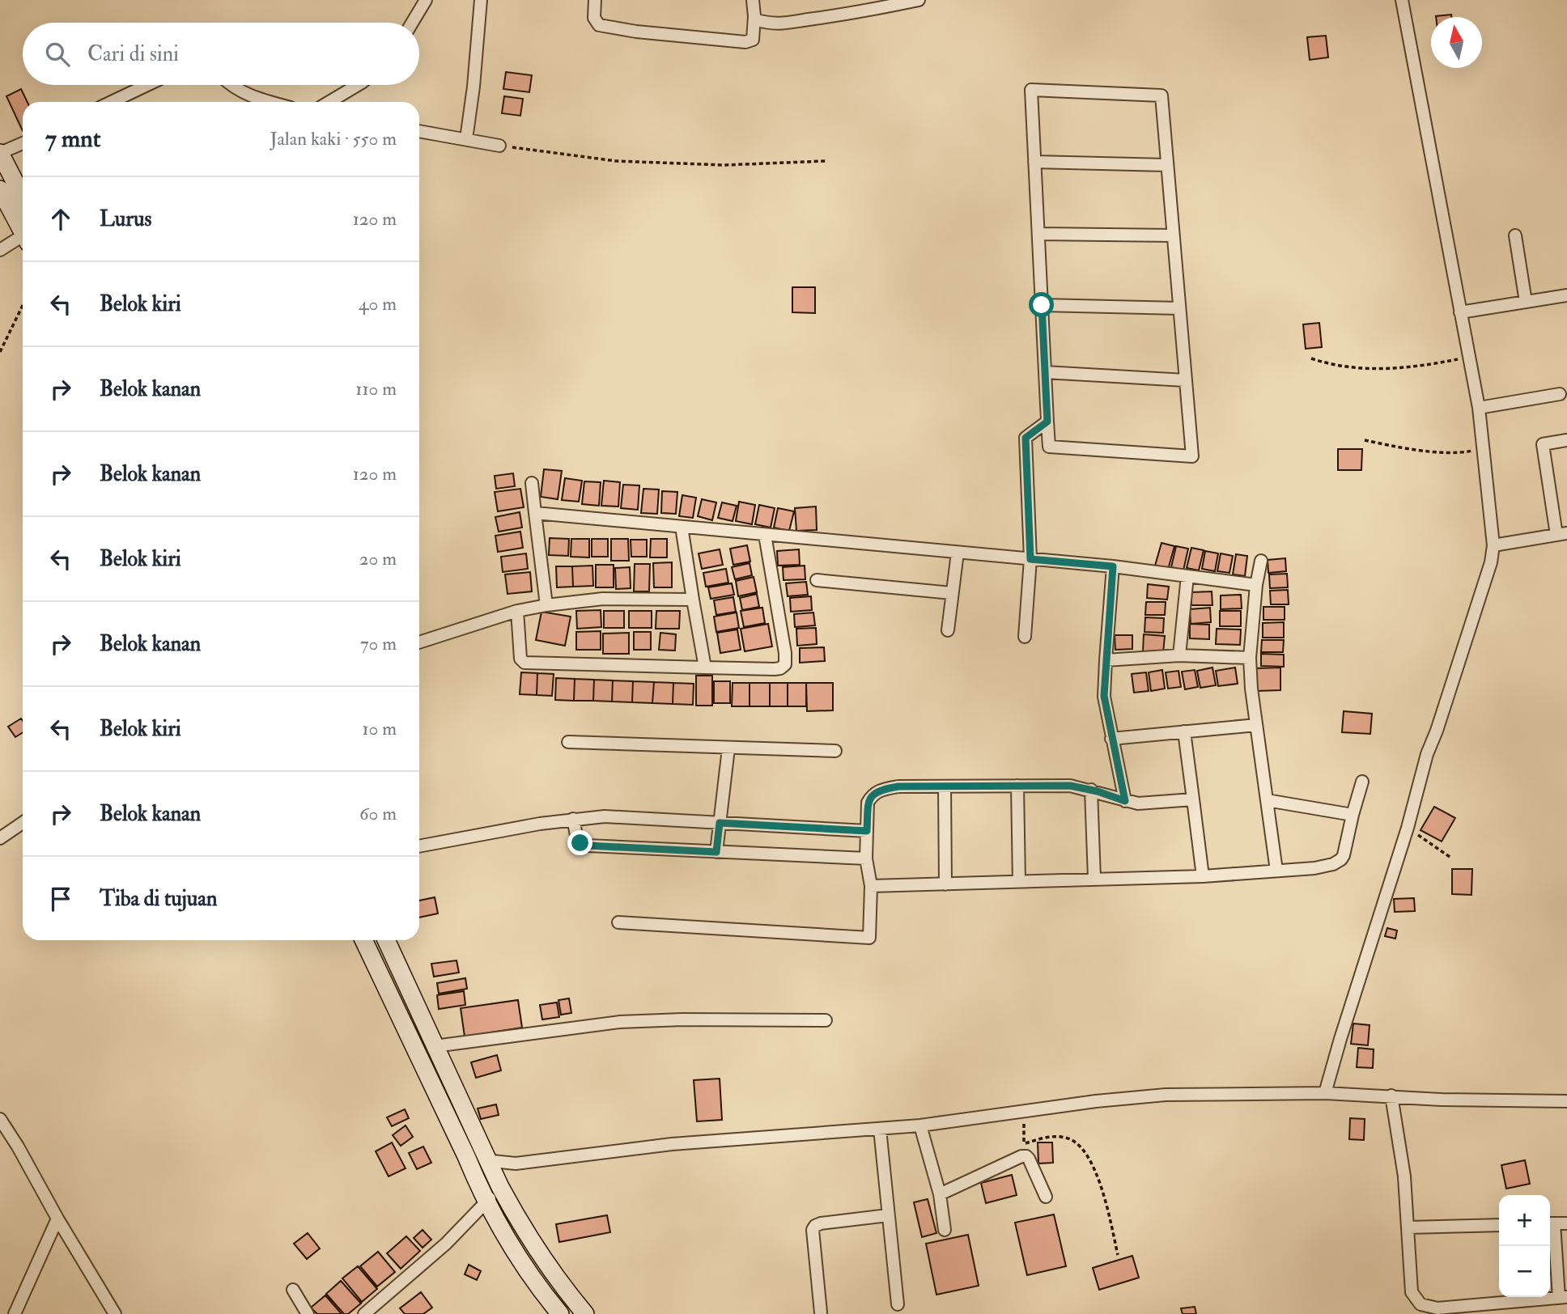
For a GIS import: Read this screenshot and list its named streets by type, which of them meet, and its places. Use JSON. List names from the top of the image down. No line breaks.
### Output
{"north":"top","page":{"search":"Cari di sini","heading":["7 mnt","Jalan kaki · 550 m"],"list":[["Lurus","120 m"],["Belok kiri","40 m"],["Belok kanan","110 m"],["Belok kanan","120 m"],["Belok kiri","20 m"],["Belok kanan","70 m"],["Belok kiri","10 m"],["Belok kanan","60 m"],"Tiba di tujuan"],"map_buttons":["+","−"]}}
